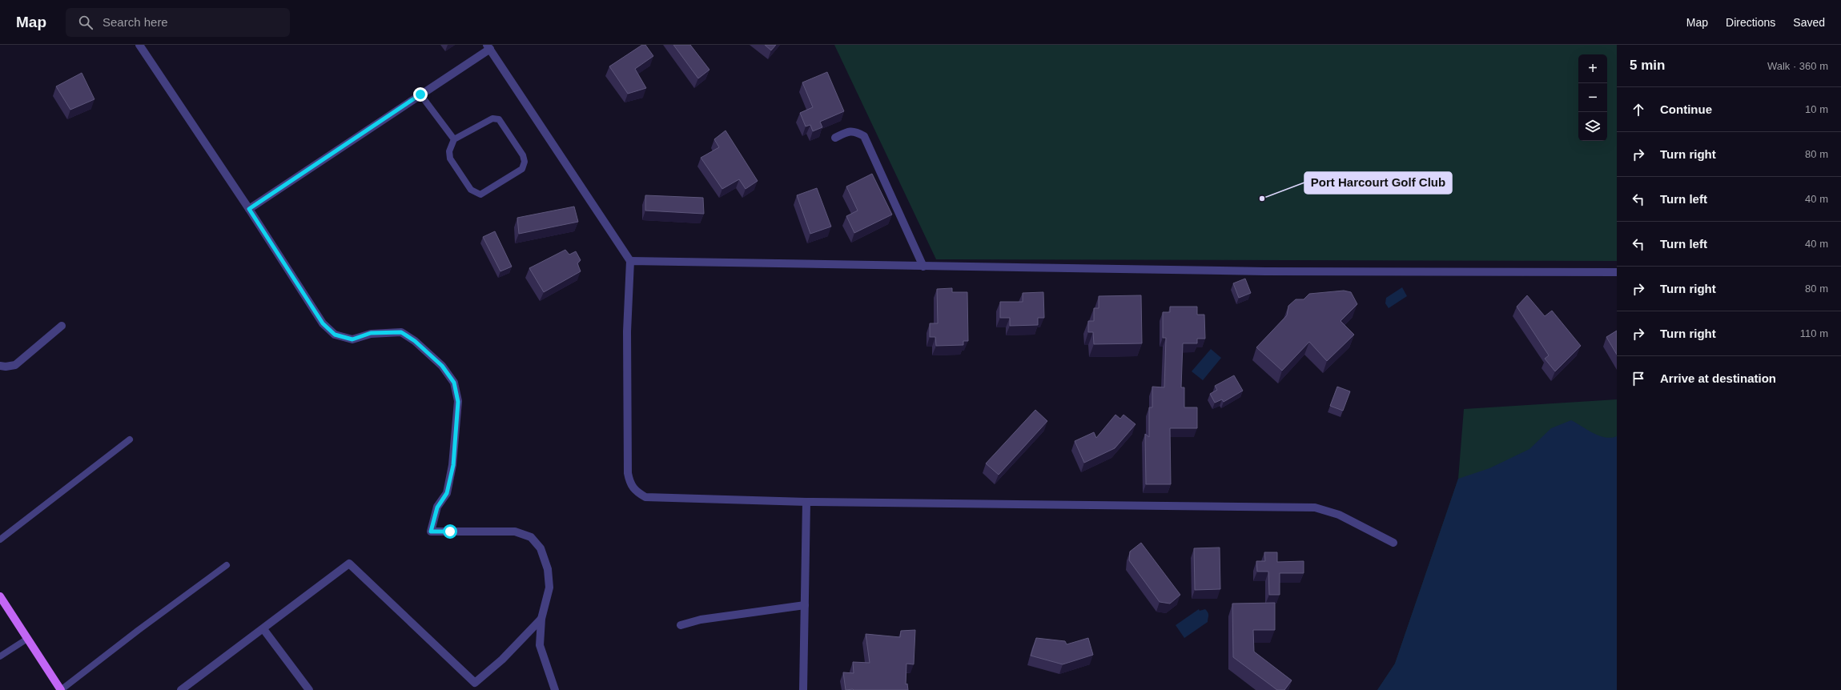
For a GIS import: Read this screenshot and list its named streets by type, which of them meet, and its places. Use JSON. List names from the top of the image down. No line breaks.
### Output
{"places":["Port Harcourt Golf Club"],"page":{"header":"Map","search":"Search here","nav":["Map","Directions","Saved"],"heading":["5 min","Walk · 360 m"],"map_buttons":["+","−"],"list":[["Continue","10 m"],["Turn right","80 m"],["Turn left","40 m"],["Turn left","40 m"],["Turn right","80 m"],["Turn right","110 m"],"Arrive at destination"]}}
